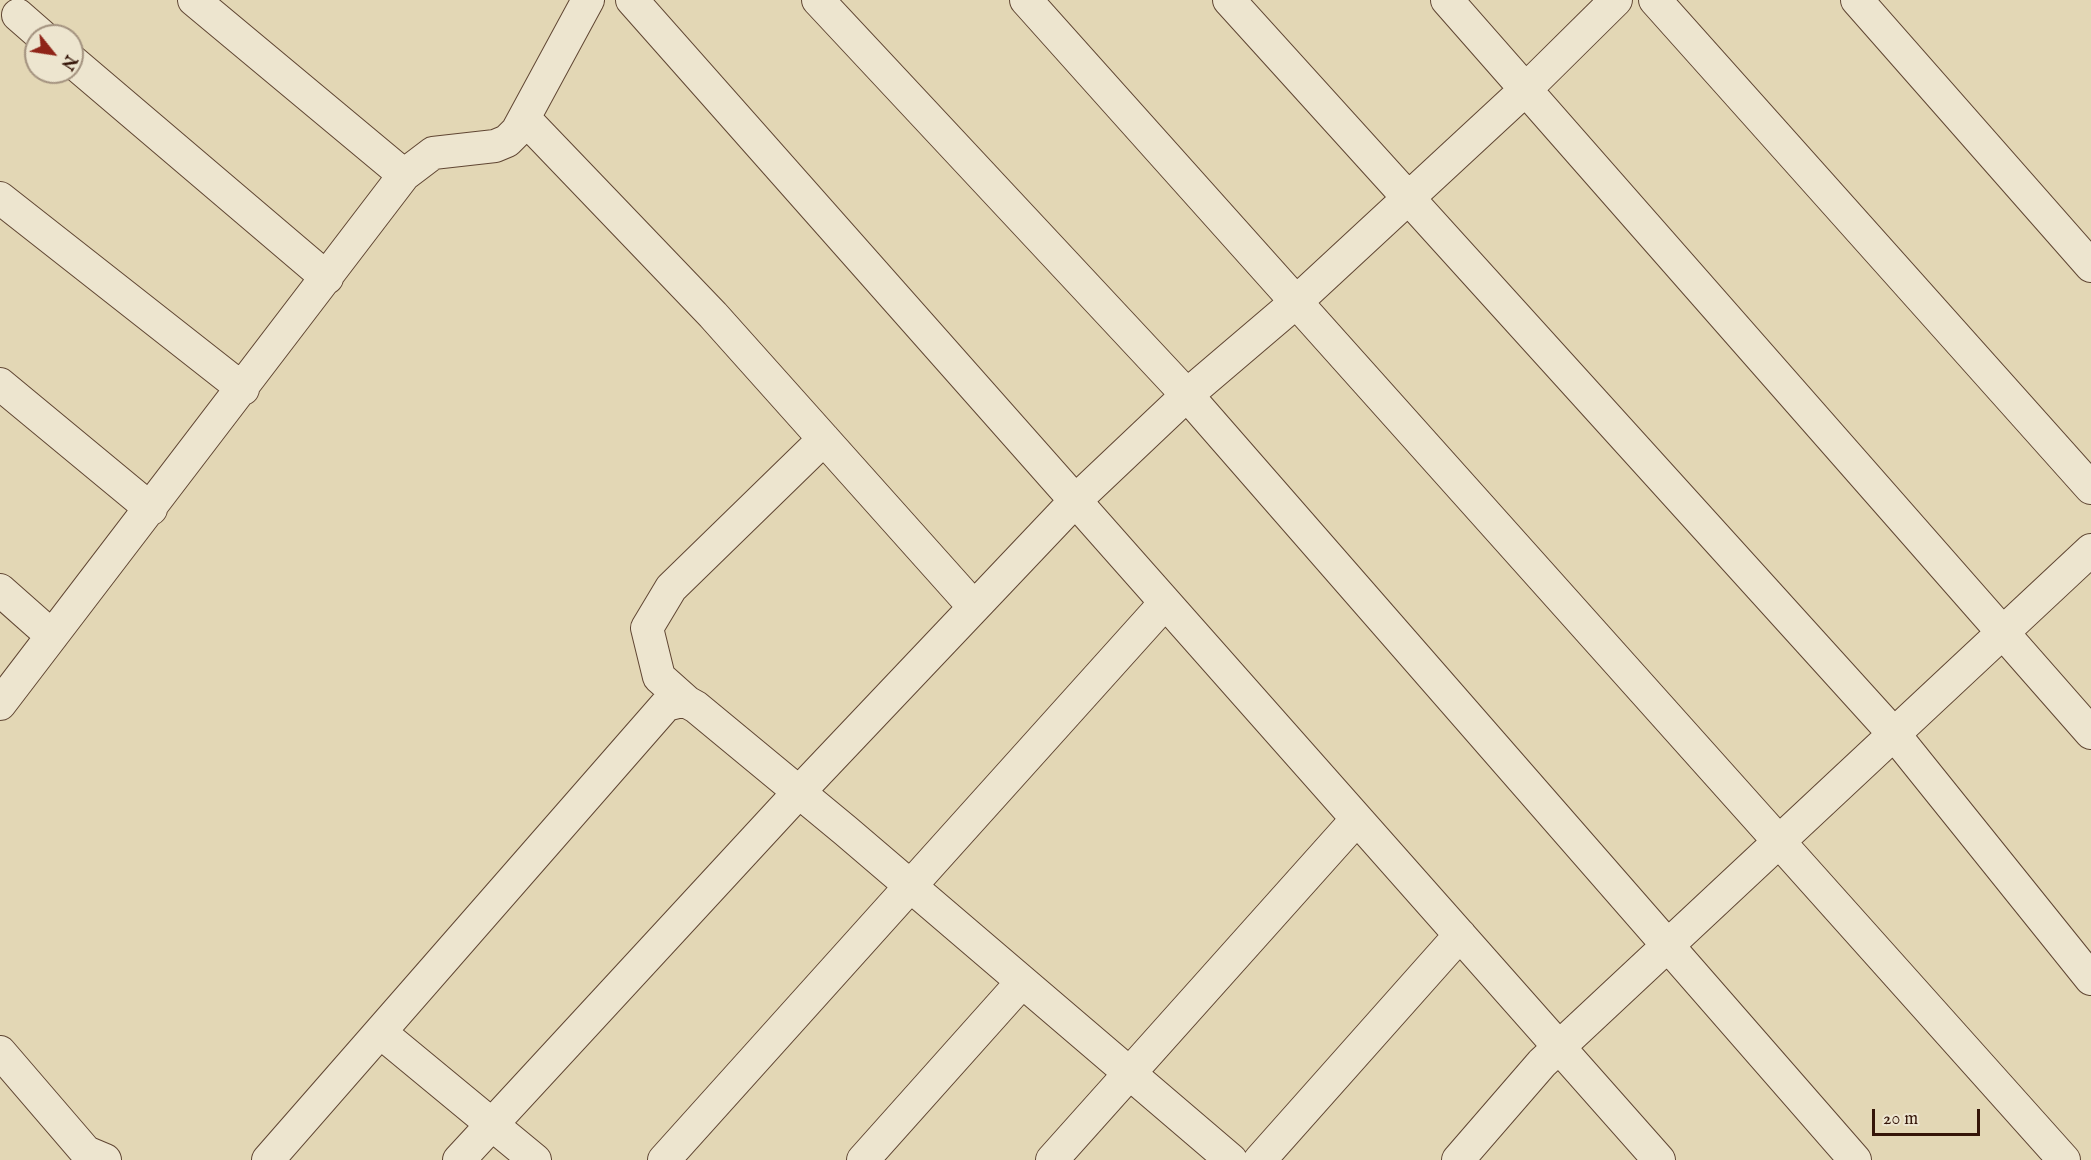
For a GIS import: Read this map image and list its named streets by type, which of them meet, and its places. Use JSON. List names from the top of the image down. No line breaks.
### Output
{"scale_bar":"20 m","north":"bottom right"}
